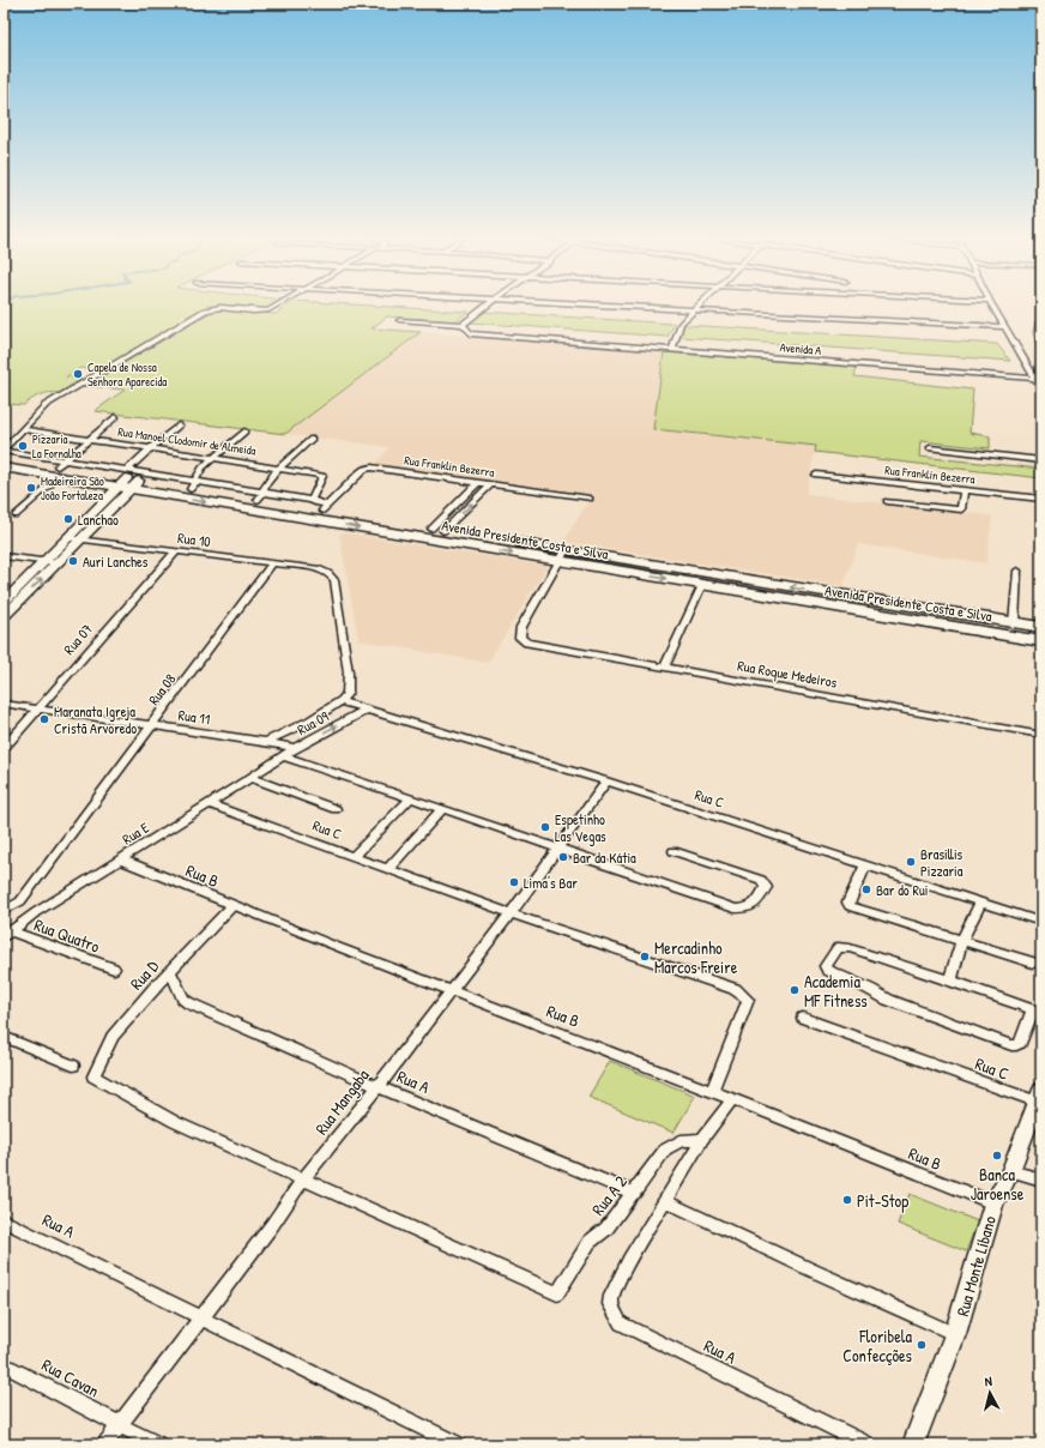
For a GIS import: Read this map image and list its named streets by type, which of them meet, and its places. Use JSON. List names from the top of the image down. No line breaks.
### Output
{"streets":{"main road":["Avenida Presidente Costa e Silva"],"street":["Avenida A","Rua Manoel Clodomir de Almeida","Rua Franklin Bezerra","Rua 10","Rua 07","Rua Roque Medeiros","Rua 08","Rua 11","Rua 09","Rua C","Rua E","Rua B","Rua Quatro","Rua D","Rua A","Rua Mangaba","Rua A 2","Rua Monte Líbano","Rua Cavan"]},"crossings":[["Rua Franklin Bezerra","Avenida Presidente Costa e Silva"],["Rua 10","Rua 07"],["Rua 10","Rua 08"],["Rua 10","Rua 09"],["Avenida Presidente Costa e Silva","Rua Roque Medeiros"],["Rua 07","Rua 11"],["Rua 08","Rua 11"],["Rua 11","Rua 09"],["Rua 09","Rua C"],["Rua C","Rua E"],["Rua C","Rua B"],["Rua C","Rua Mangaba"],["Rua C","Rua Monte Líbano"],["Rua E","Rua B"],["Rua E","Rua Quatro"],["Rua B","Rua D"],["Rua B","Rua Mangaba"],["Rua B","Rua Monte Líbano"],["Rua D","Rua A"],["Rua D","Rua Mangaba"],["Rua D","Rua A 2"],["Rua A","Rua Mangaba"],["Rua A","Rua A 2"],["Rua Mangaba","Rua A 2"],["Rua Mangaba","Rua Cavan"]],"places":["Capela de Nossa Senhora Aparecida","Pizzaria La Fornalha","Madeireira São João Fortaleza","Lanchao","Auri Lanches","Maranata Igreja Cristã Arvoredo","Espetinho Las Vegas","Bar da Kátia","Brasillis Pizzaria","Lima's Bar","Bar do Rui","Mercadinho Marcos Freire","Academia MF Fitness","Banca Jaroense","Pit-Stop","Floribela Confecções"],"north":"top"}
